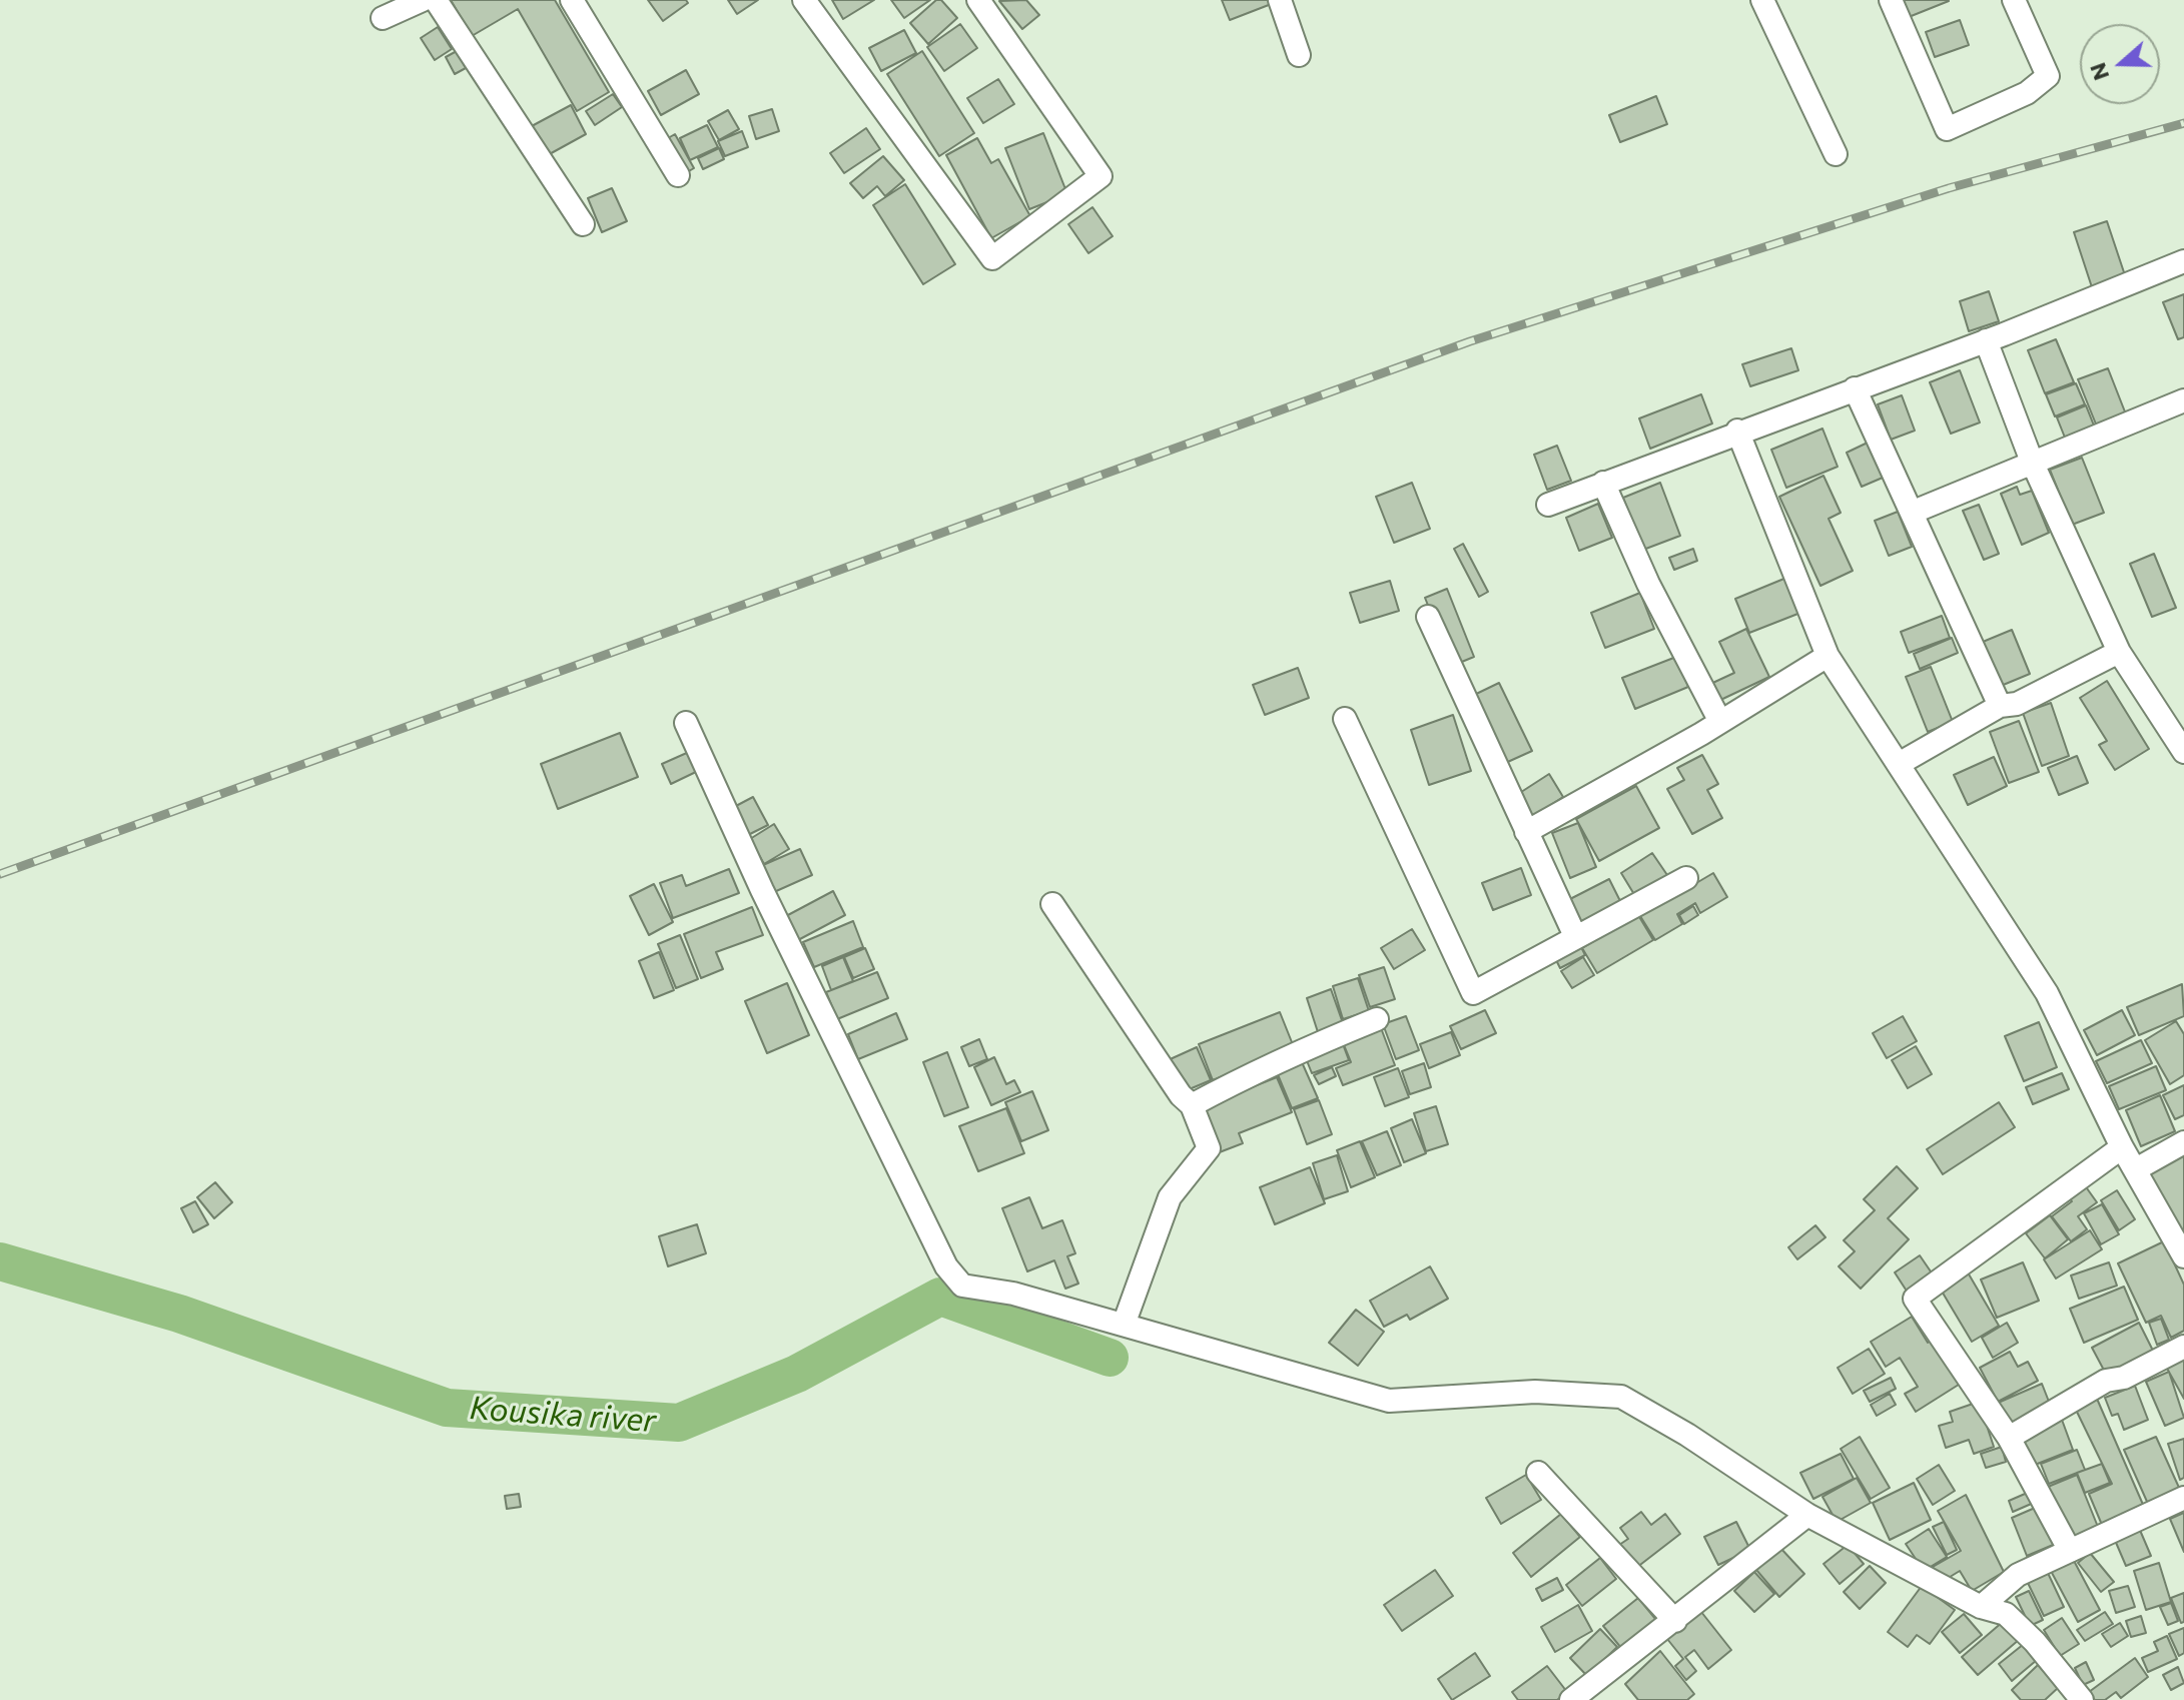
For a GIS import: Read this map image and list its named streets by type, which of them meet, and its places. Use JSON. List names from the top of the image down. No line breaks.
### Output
{"water":["Kousika river"],"north":"left"}
